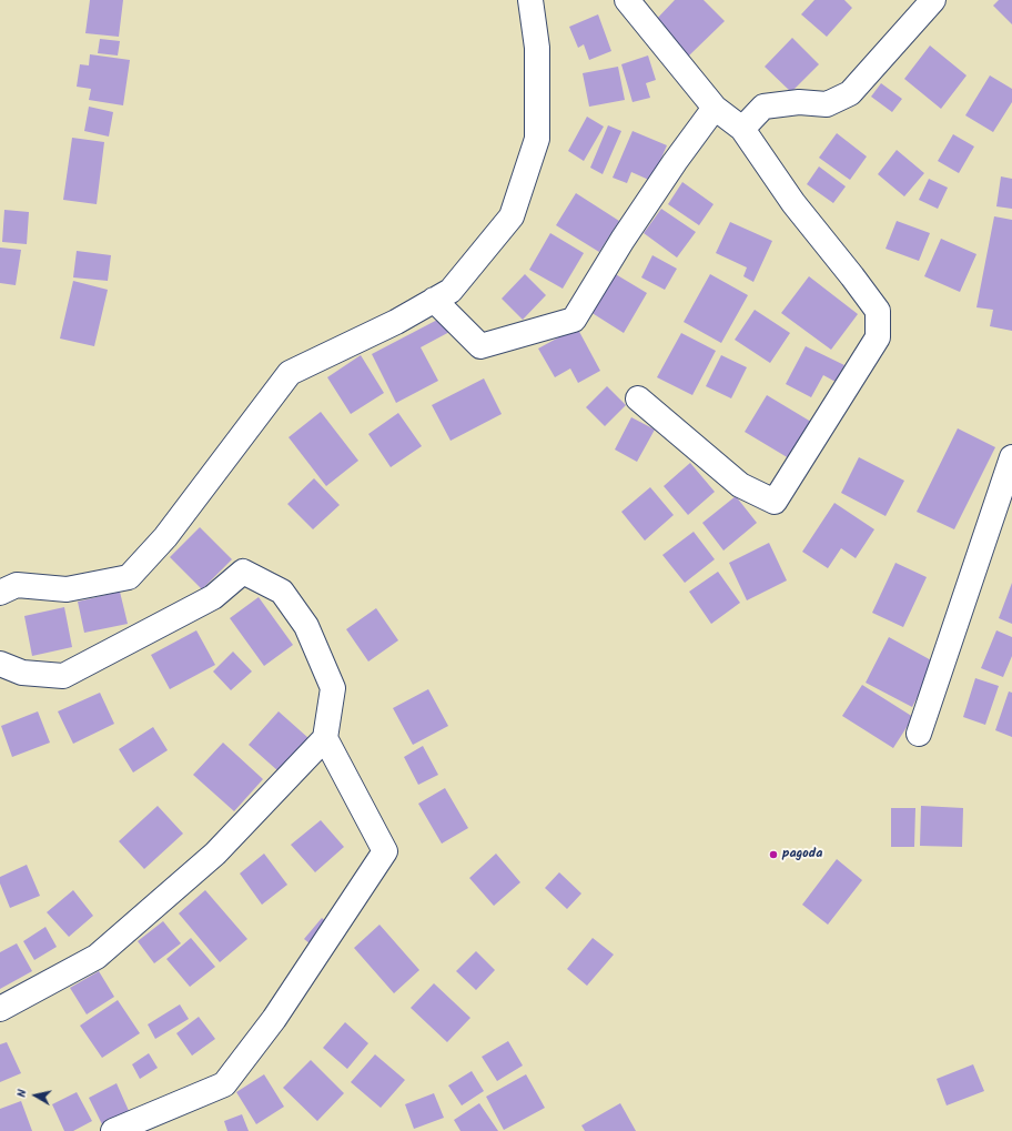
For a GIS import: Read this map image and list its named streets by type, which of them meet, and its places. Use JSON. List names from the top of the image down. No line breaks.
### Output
{"places":["pagoda"],"north":"left"}
